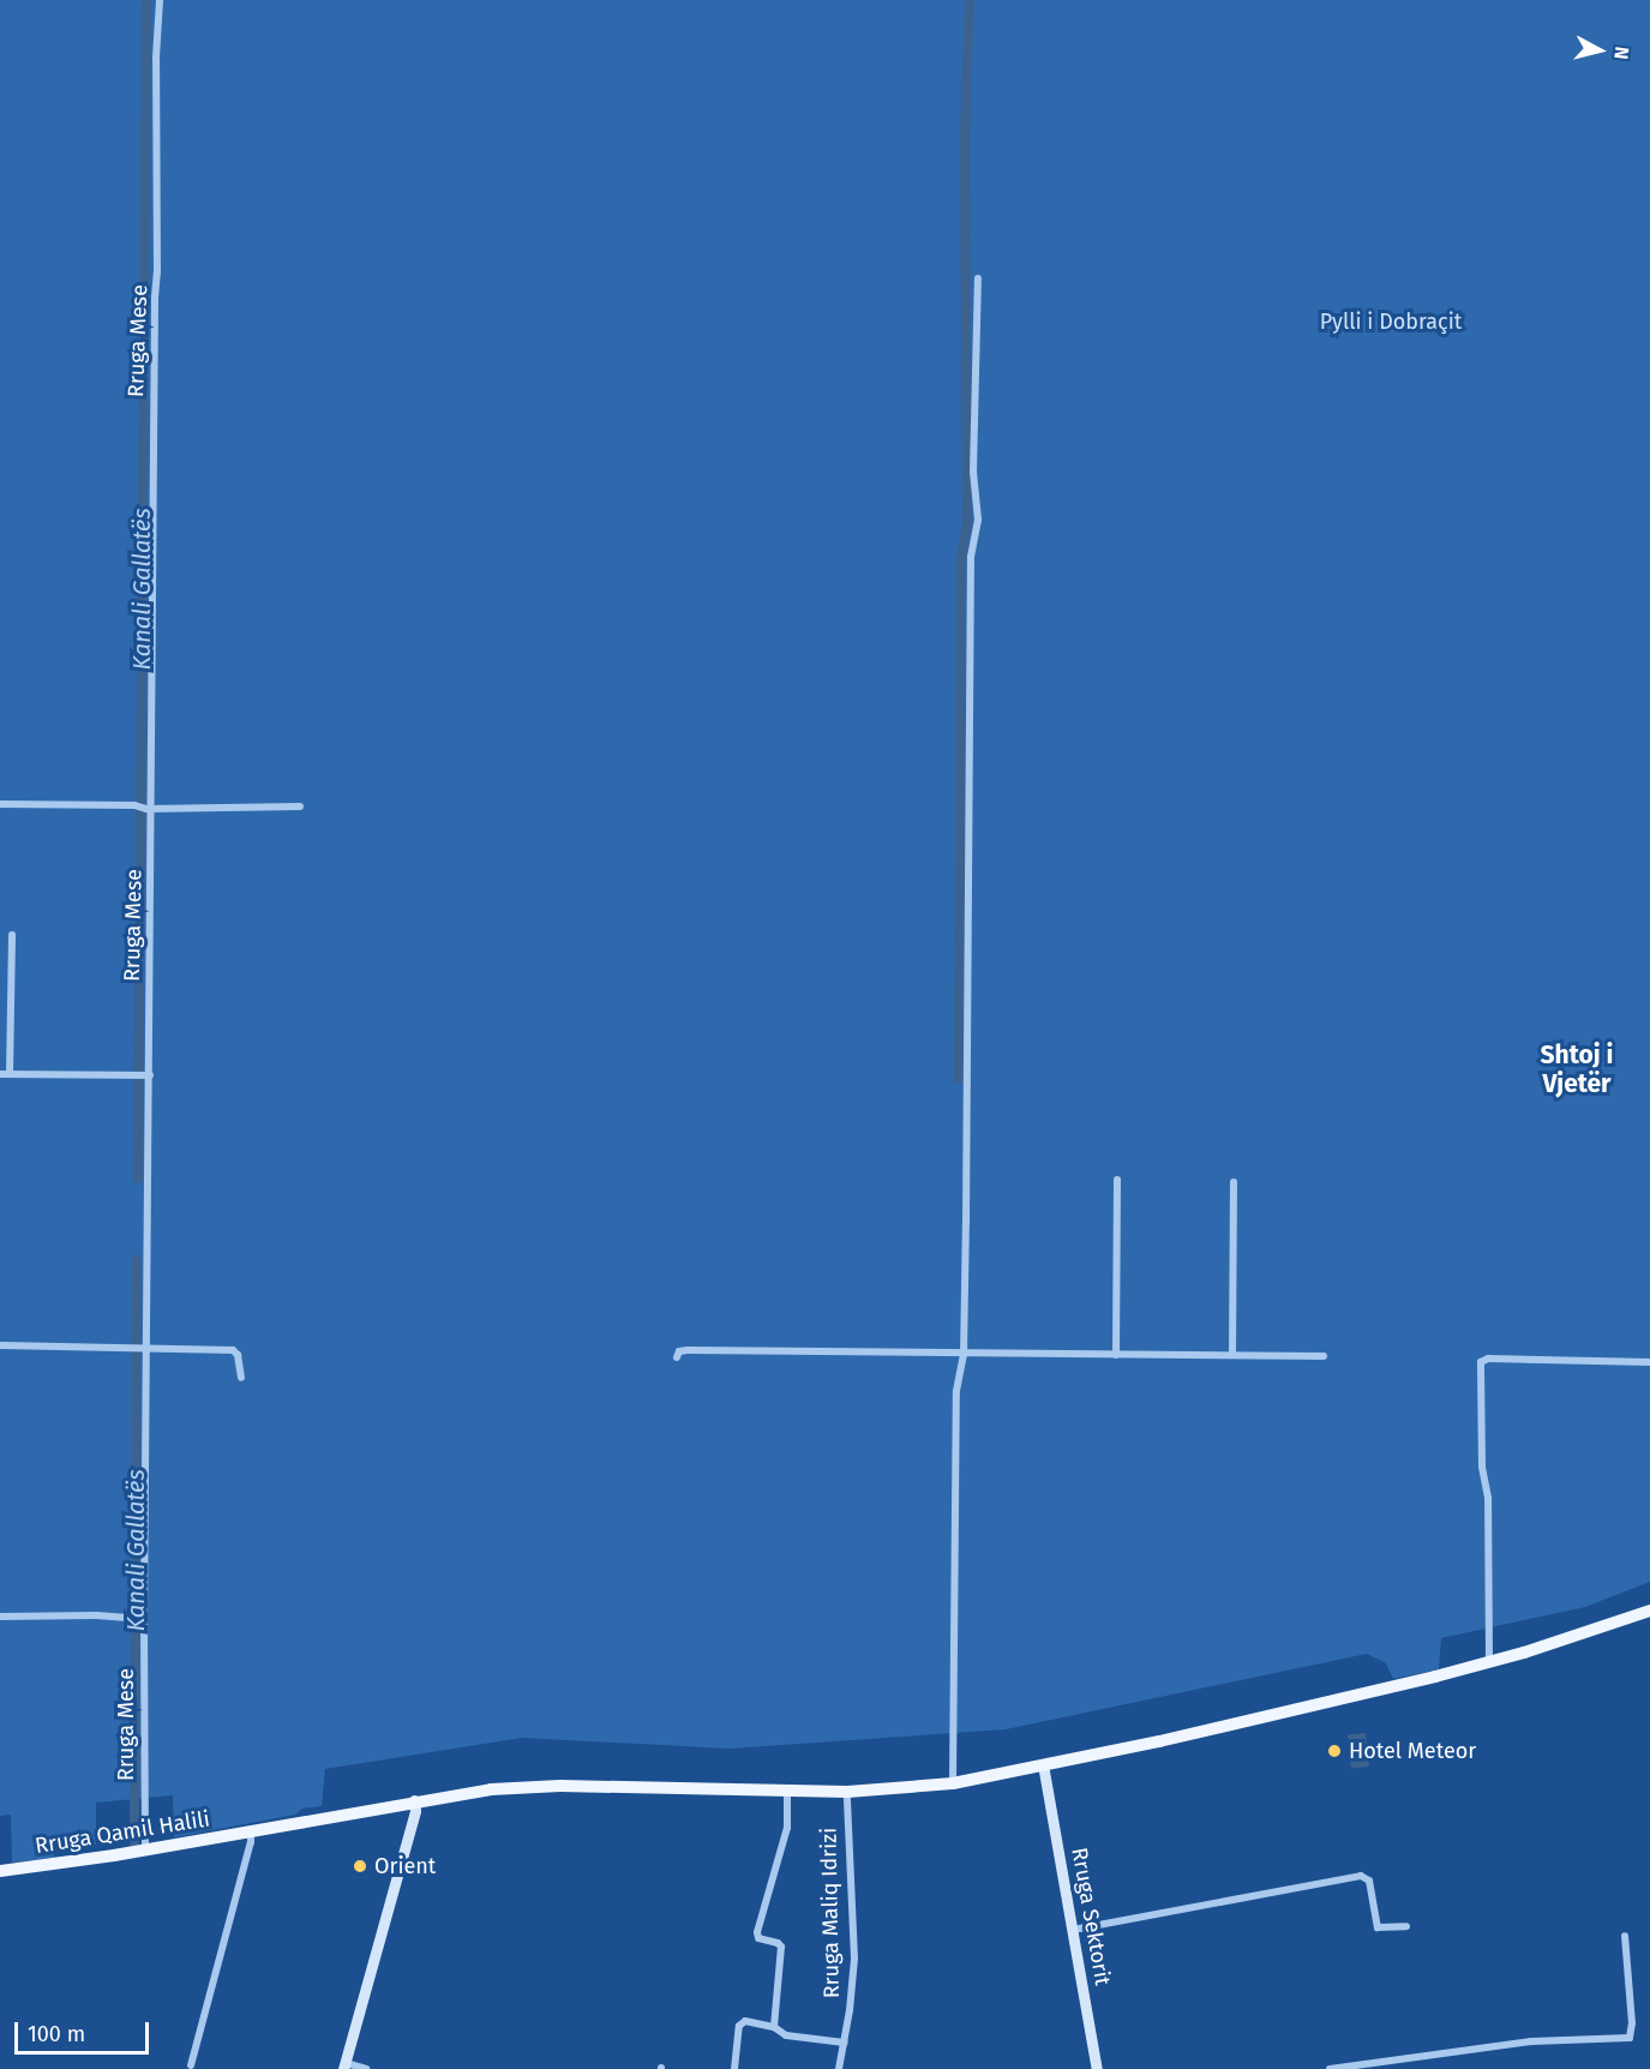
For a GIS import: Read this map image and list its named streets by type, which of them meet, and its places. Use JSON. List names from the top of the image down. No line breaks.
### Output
{"streets":{"main road":["Rruga Qamil Halili"],"street":["Rruga Mese","Rruga Maliq Idrizi","Rruga Sektorit"]},"crossings":[["Rruga Mese","Rruga Qamil Halili"]],"districts":["Shtoj i Vjetër"],"water":["Kanali Gallatës"],"parks":["Pylli i Dobraçit"],"places":["Hotel Meteor","Orient"],"scale_bar":"100 m","north":"right"}
